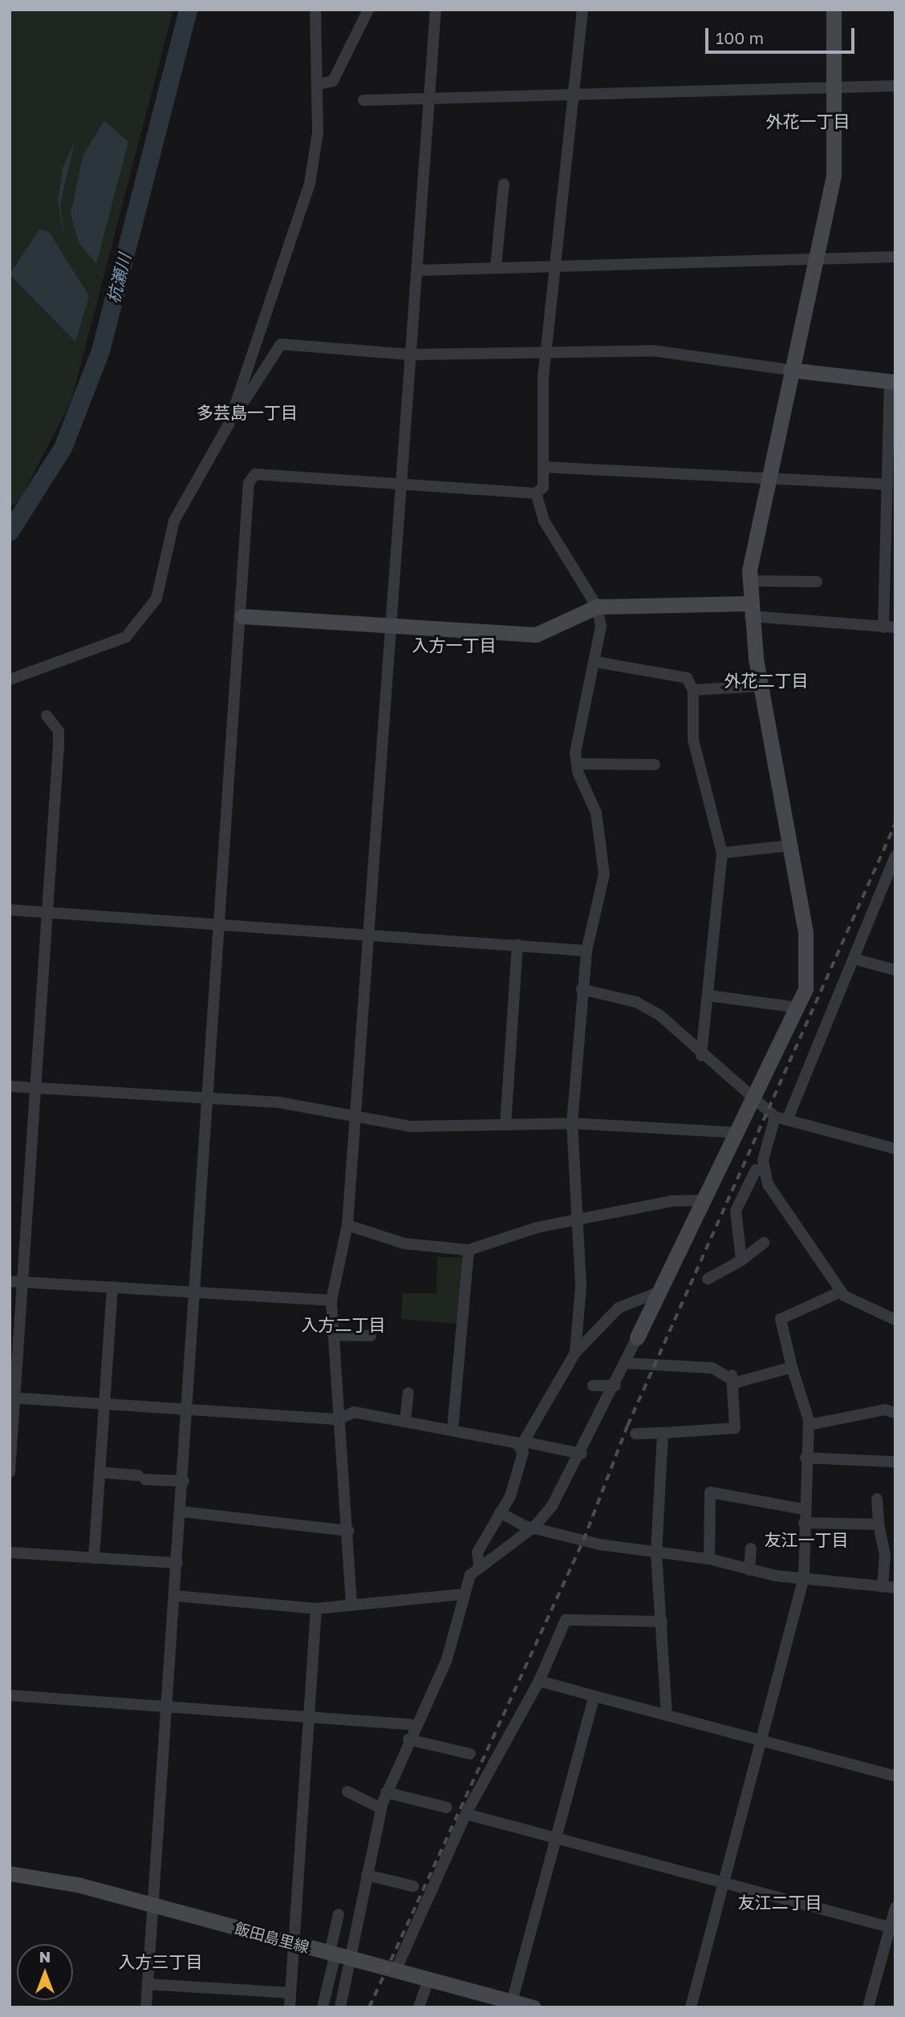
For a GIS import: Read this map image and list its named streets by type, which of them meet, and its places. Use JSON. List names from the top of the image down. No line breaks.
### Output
{"streets":{"street":["飯田島里線"]},"districts":["外花一丁目","多芸島一丁目","入方一丁目","外花二丁目","入方二丁目","友江一丁目","友江二丁目","入方三丁目"],"water":["杭瀬川"],"scale_bar":"100 m","north":"top"}
